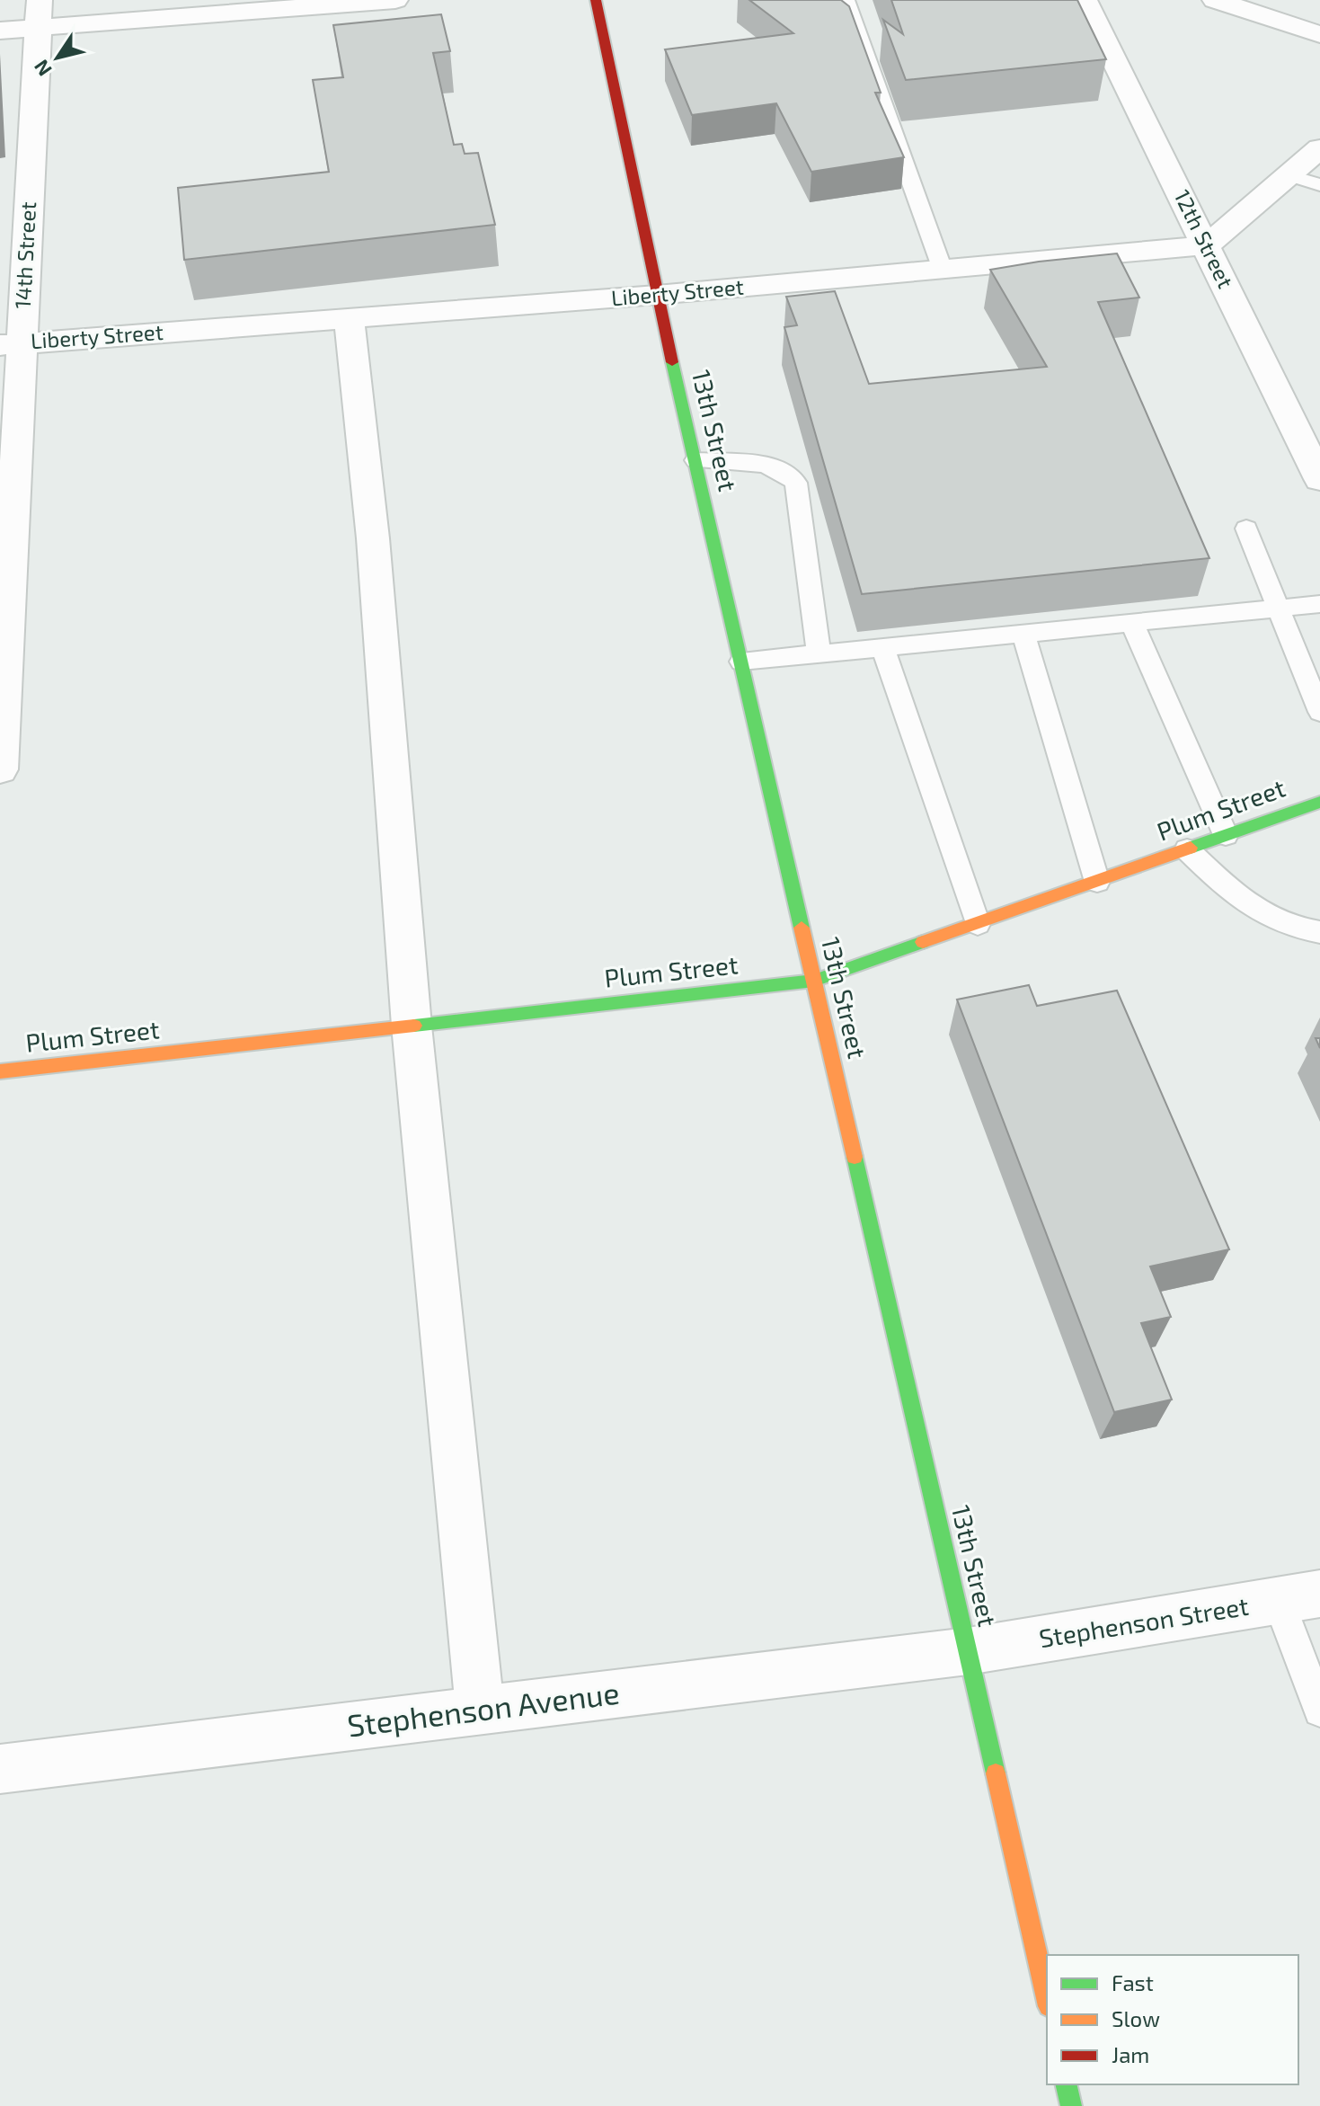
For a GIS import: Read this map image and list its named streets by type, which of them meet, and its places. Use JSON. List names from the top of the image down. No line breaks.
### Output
{"streets":{"street":["12th Street","14th Street","Liberty Street","13th Street","Plum Street","Stephenson Street","Stephenson Avenue"]},"crossings":[["12th Street","Liberty Street"],["14th Street","Liberty Street"],["Liberty Street","13th Street"],["13th Street","Plum Street"],["13th Street","Stephenson Street"],["13th Street","Stephenson Avenue"],["Stephenson Street","Stephenson Avenue"]],"legend":["Fast","Slow","Jam"],"north":"bottom left"}
